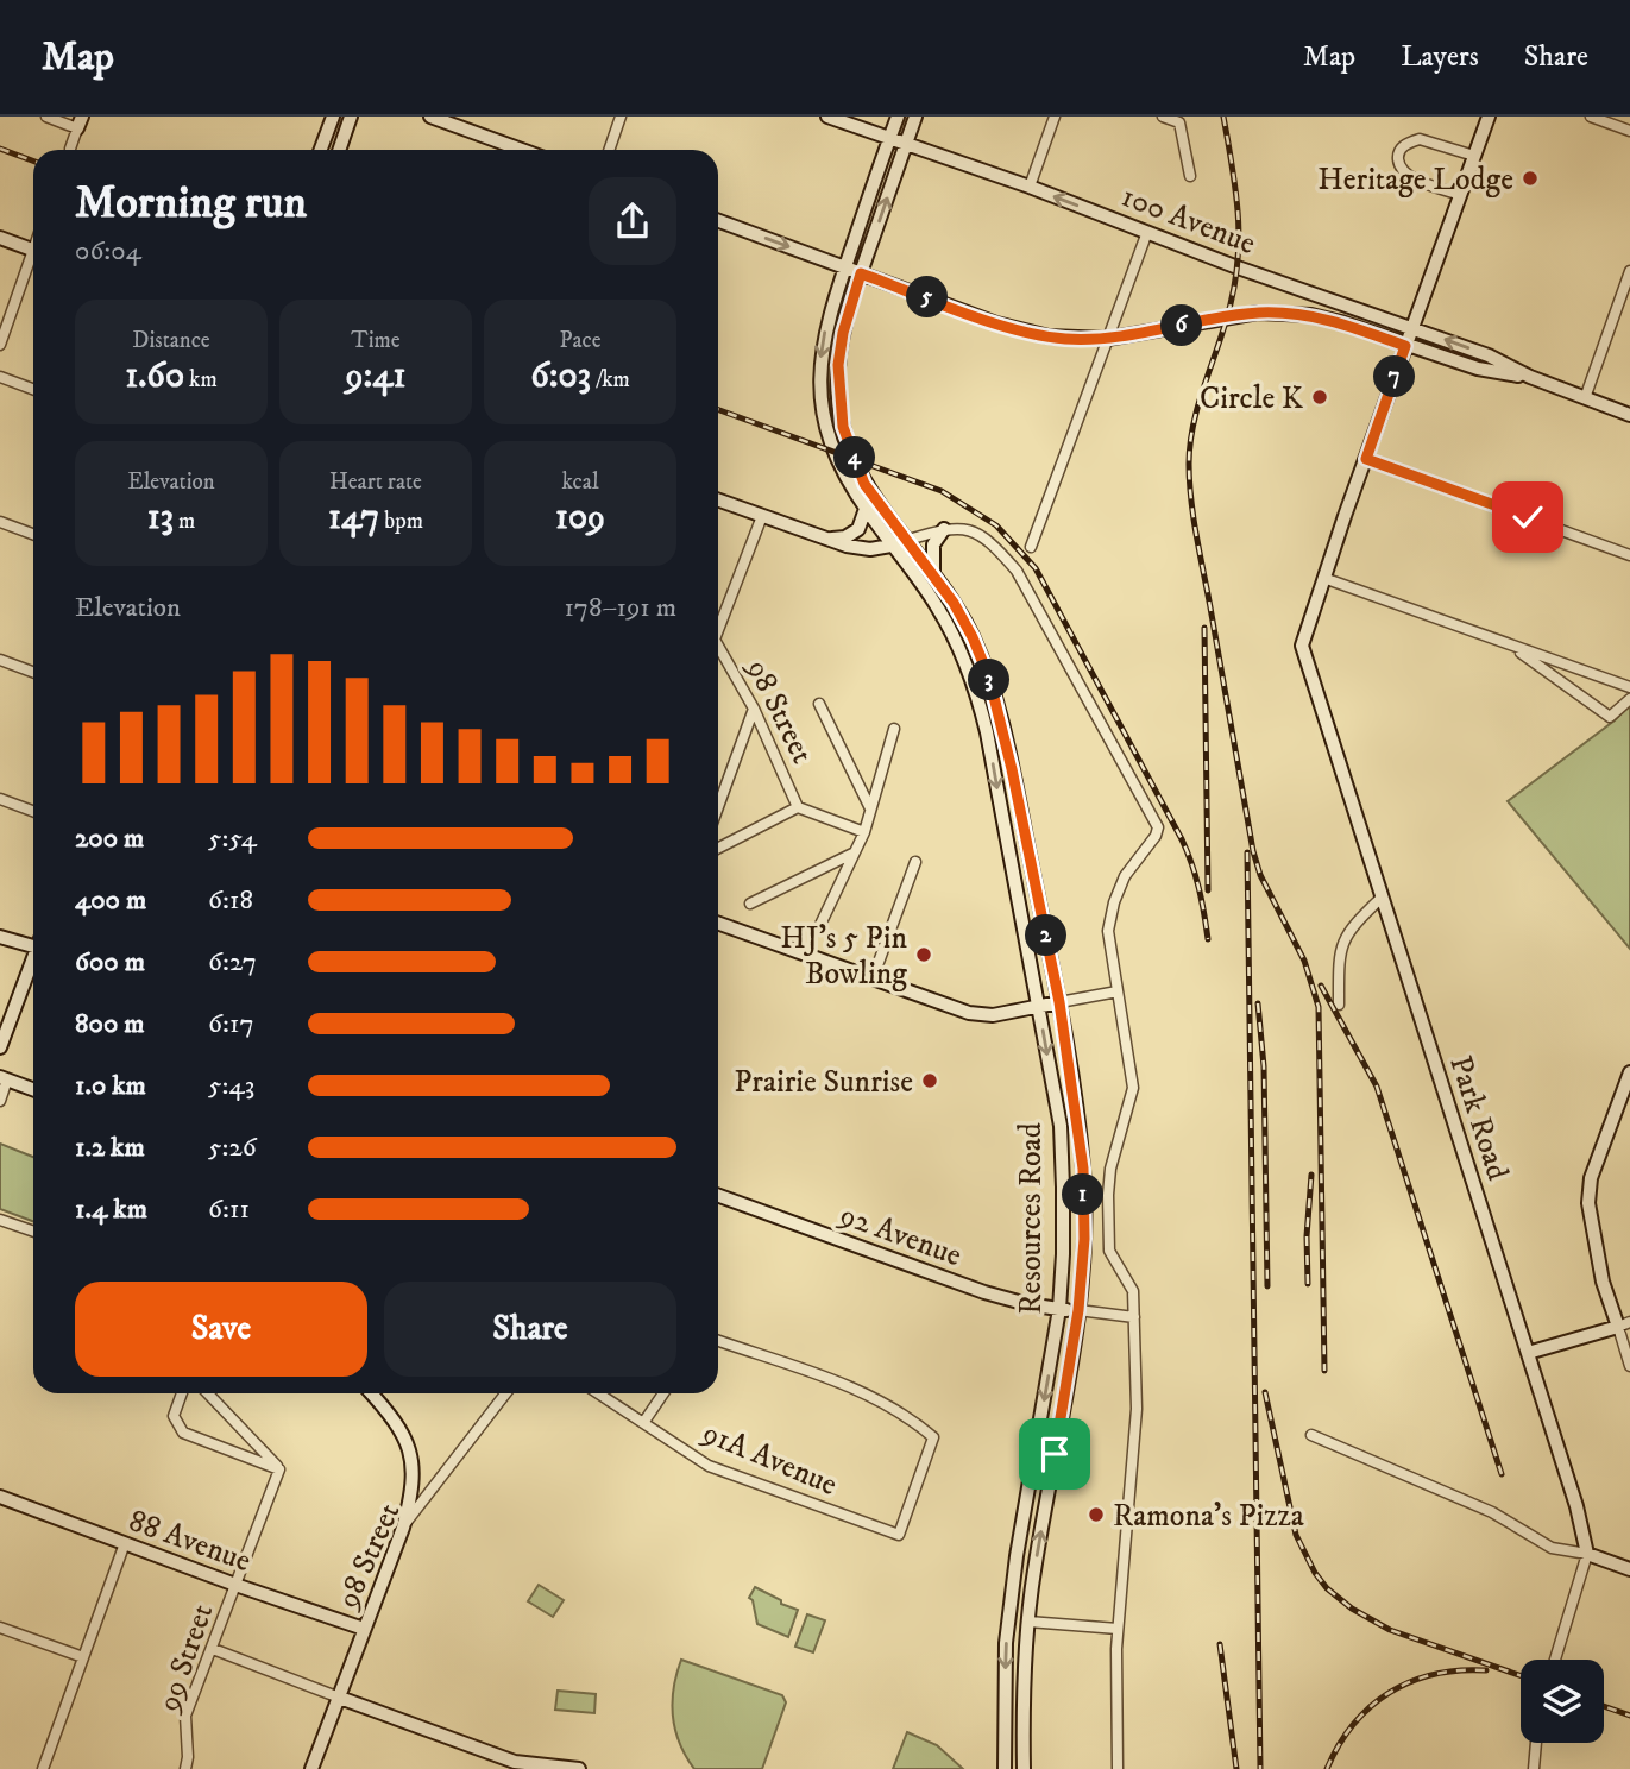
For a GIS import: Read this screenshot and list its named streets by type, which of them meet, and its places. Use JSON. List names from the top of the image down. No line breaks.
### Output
{"streets":{"main road":["100 Avenue","98 Street","Park Road","Resources Road","92 Avenue","88 Avenue"],"street":["91A Avenue","99 Street"]},"crossings":[["100 Avenue","Park Road"],["100 Avenue","Resources Road"],["98 Street","88 Avenue"],["Resources Road","92 Avenue"],["88 Avenue","99 Street"]],"places":["Heritage Lodge","Circle K","HJ's 5 Pin Bowling","Prairie Sunrise","Ramona's Pizza"],"page":{"header":"Map","nav":["Map","Layers","Share"],"heading":["Morning run","06:04"],"pins":["5","6","7","4","3","2","1"],"stats":[["Distance","1.60 km"],["Time","9:41"],["Pace","6:03 /km"],["Elevation","13 m"],["Heart rate","147 bpm"],["kcal","109"]],"chart":["Elevation","178–191 m"],"list":[{"name":"200 m","note":"5:54"},{"name":"400 m","note":"6:18"},{"name":"600 m","note":"6:27"},{"name":"800 m","note":"6:17"},{"name":"1.0 km","note":"5:43"},{"name":"1.2 km","note":"5:26"},{"name":"1.4 km","note":"6:11"}],"buttons":["Save","Share"]}}
